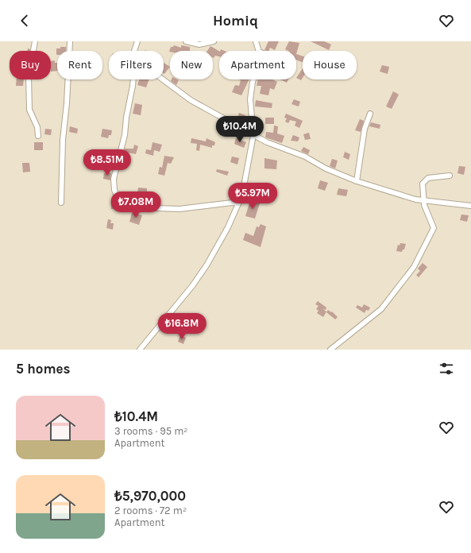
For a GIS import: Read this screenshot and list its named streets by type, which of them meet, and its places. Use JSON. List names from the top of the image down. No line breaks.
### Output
{"page":{"header":"Homiq","chip":["Buy","Rent","Filters","New","Apartment","House"],"price":["₺10.4M","₺8.51M","₺5.97M","₺7.08M","₺16.8M"],"heading":"5 homes","list":[{"name":"₺10.4M","note":"3 rooms · 95 m² · Apartment"},{"name":"₺5,970,000","note":"2 rooms · 72 m² · Apartment"}]}}
